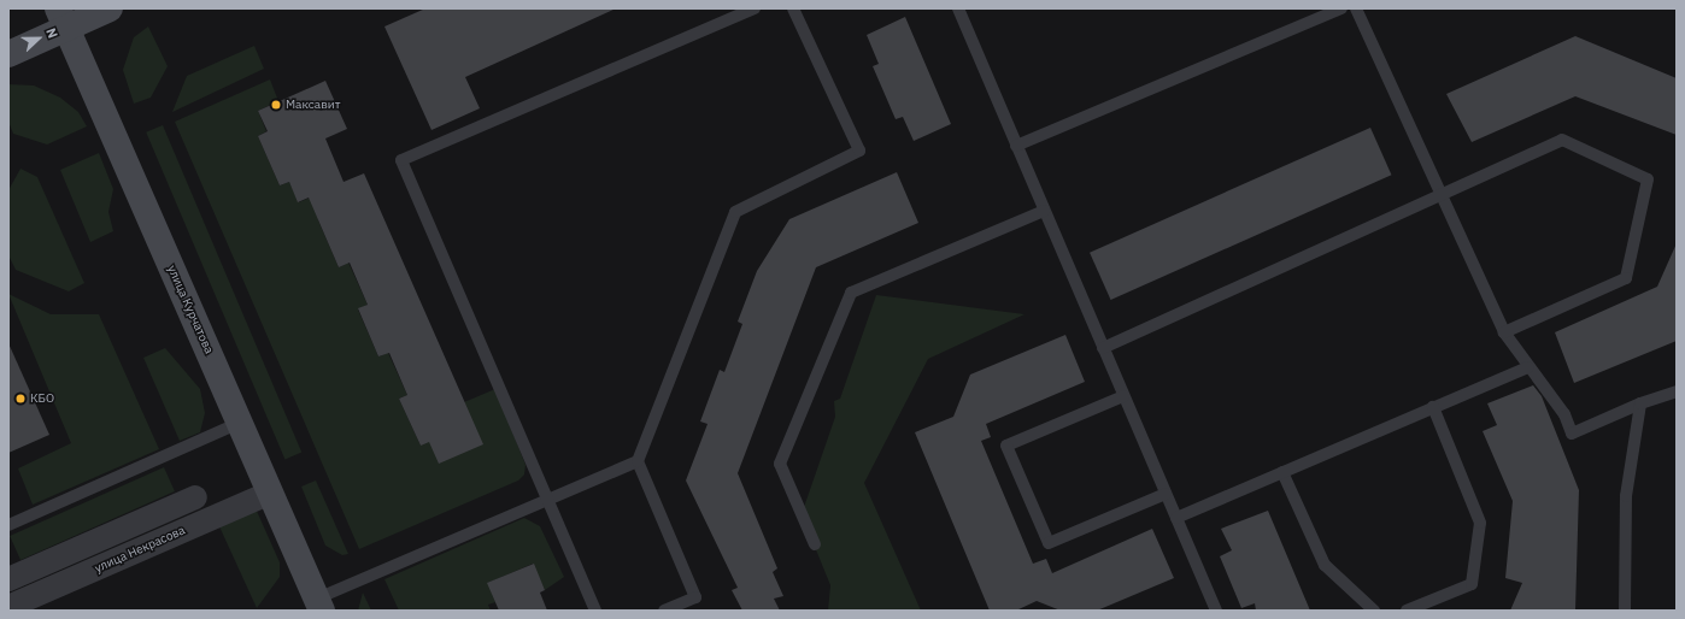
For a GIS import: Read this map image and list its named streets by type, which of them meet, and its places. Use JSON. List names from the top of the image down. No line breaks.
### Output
{"streets":{"street":["улица Курчатова","улица Некрасова"]},"crossings":[["улица Курчатова","улица Некрасова"]],"places":["Максавит","КБО"],"north":"right"}
